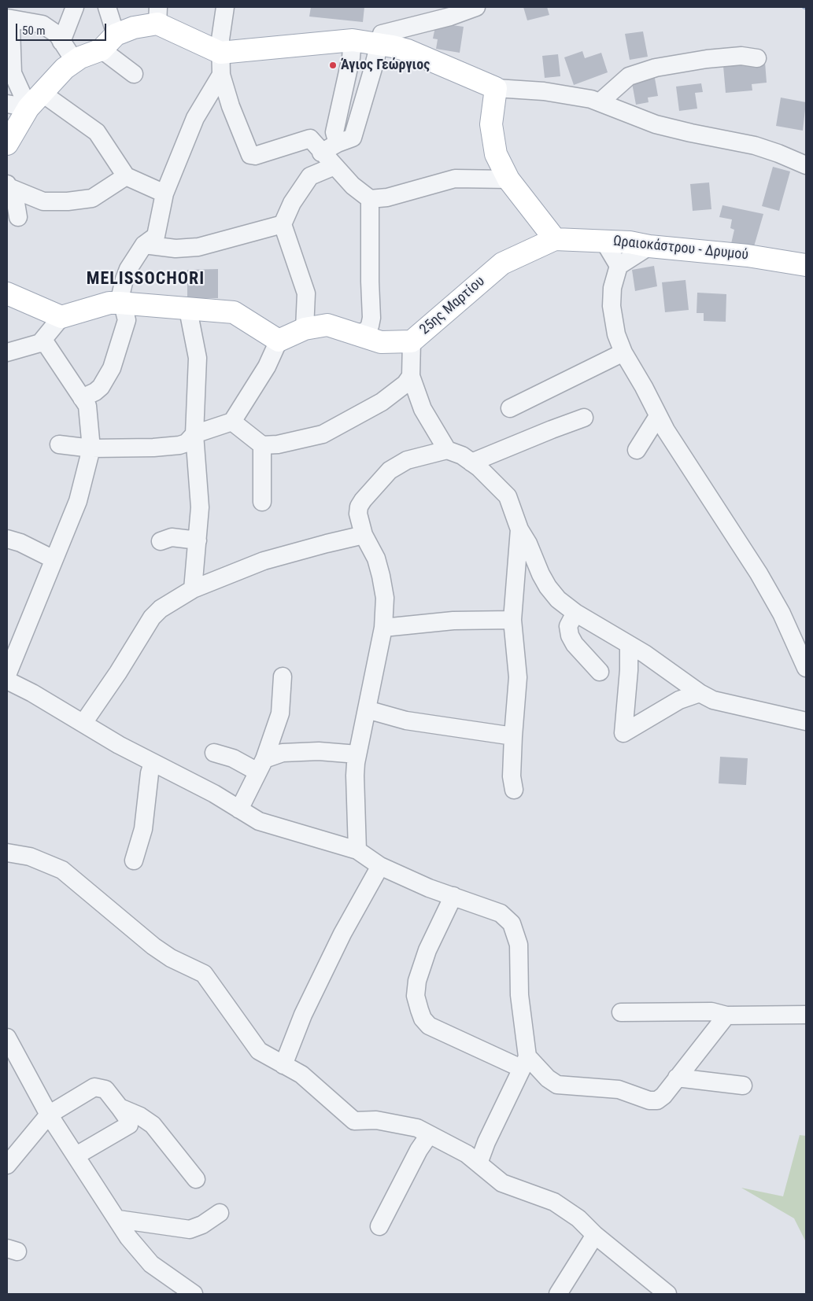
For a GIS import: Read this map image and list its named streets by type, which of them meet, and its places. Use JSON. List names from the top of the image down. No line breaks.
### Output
{"streets":{"main road":["Ωραιοκάστρου - Δρυμού","25ης Μαρτίου"]},"crossings":[["Ωραιοκάστρου - Δρυμού","25ης Μαρτίου"]],"districts":["MELISSOCHORI"],"places":["Άγιος Γεώργιος"],"scale_bar":"50 m"}
